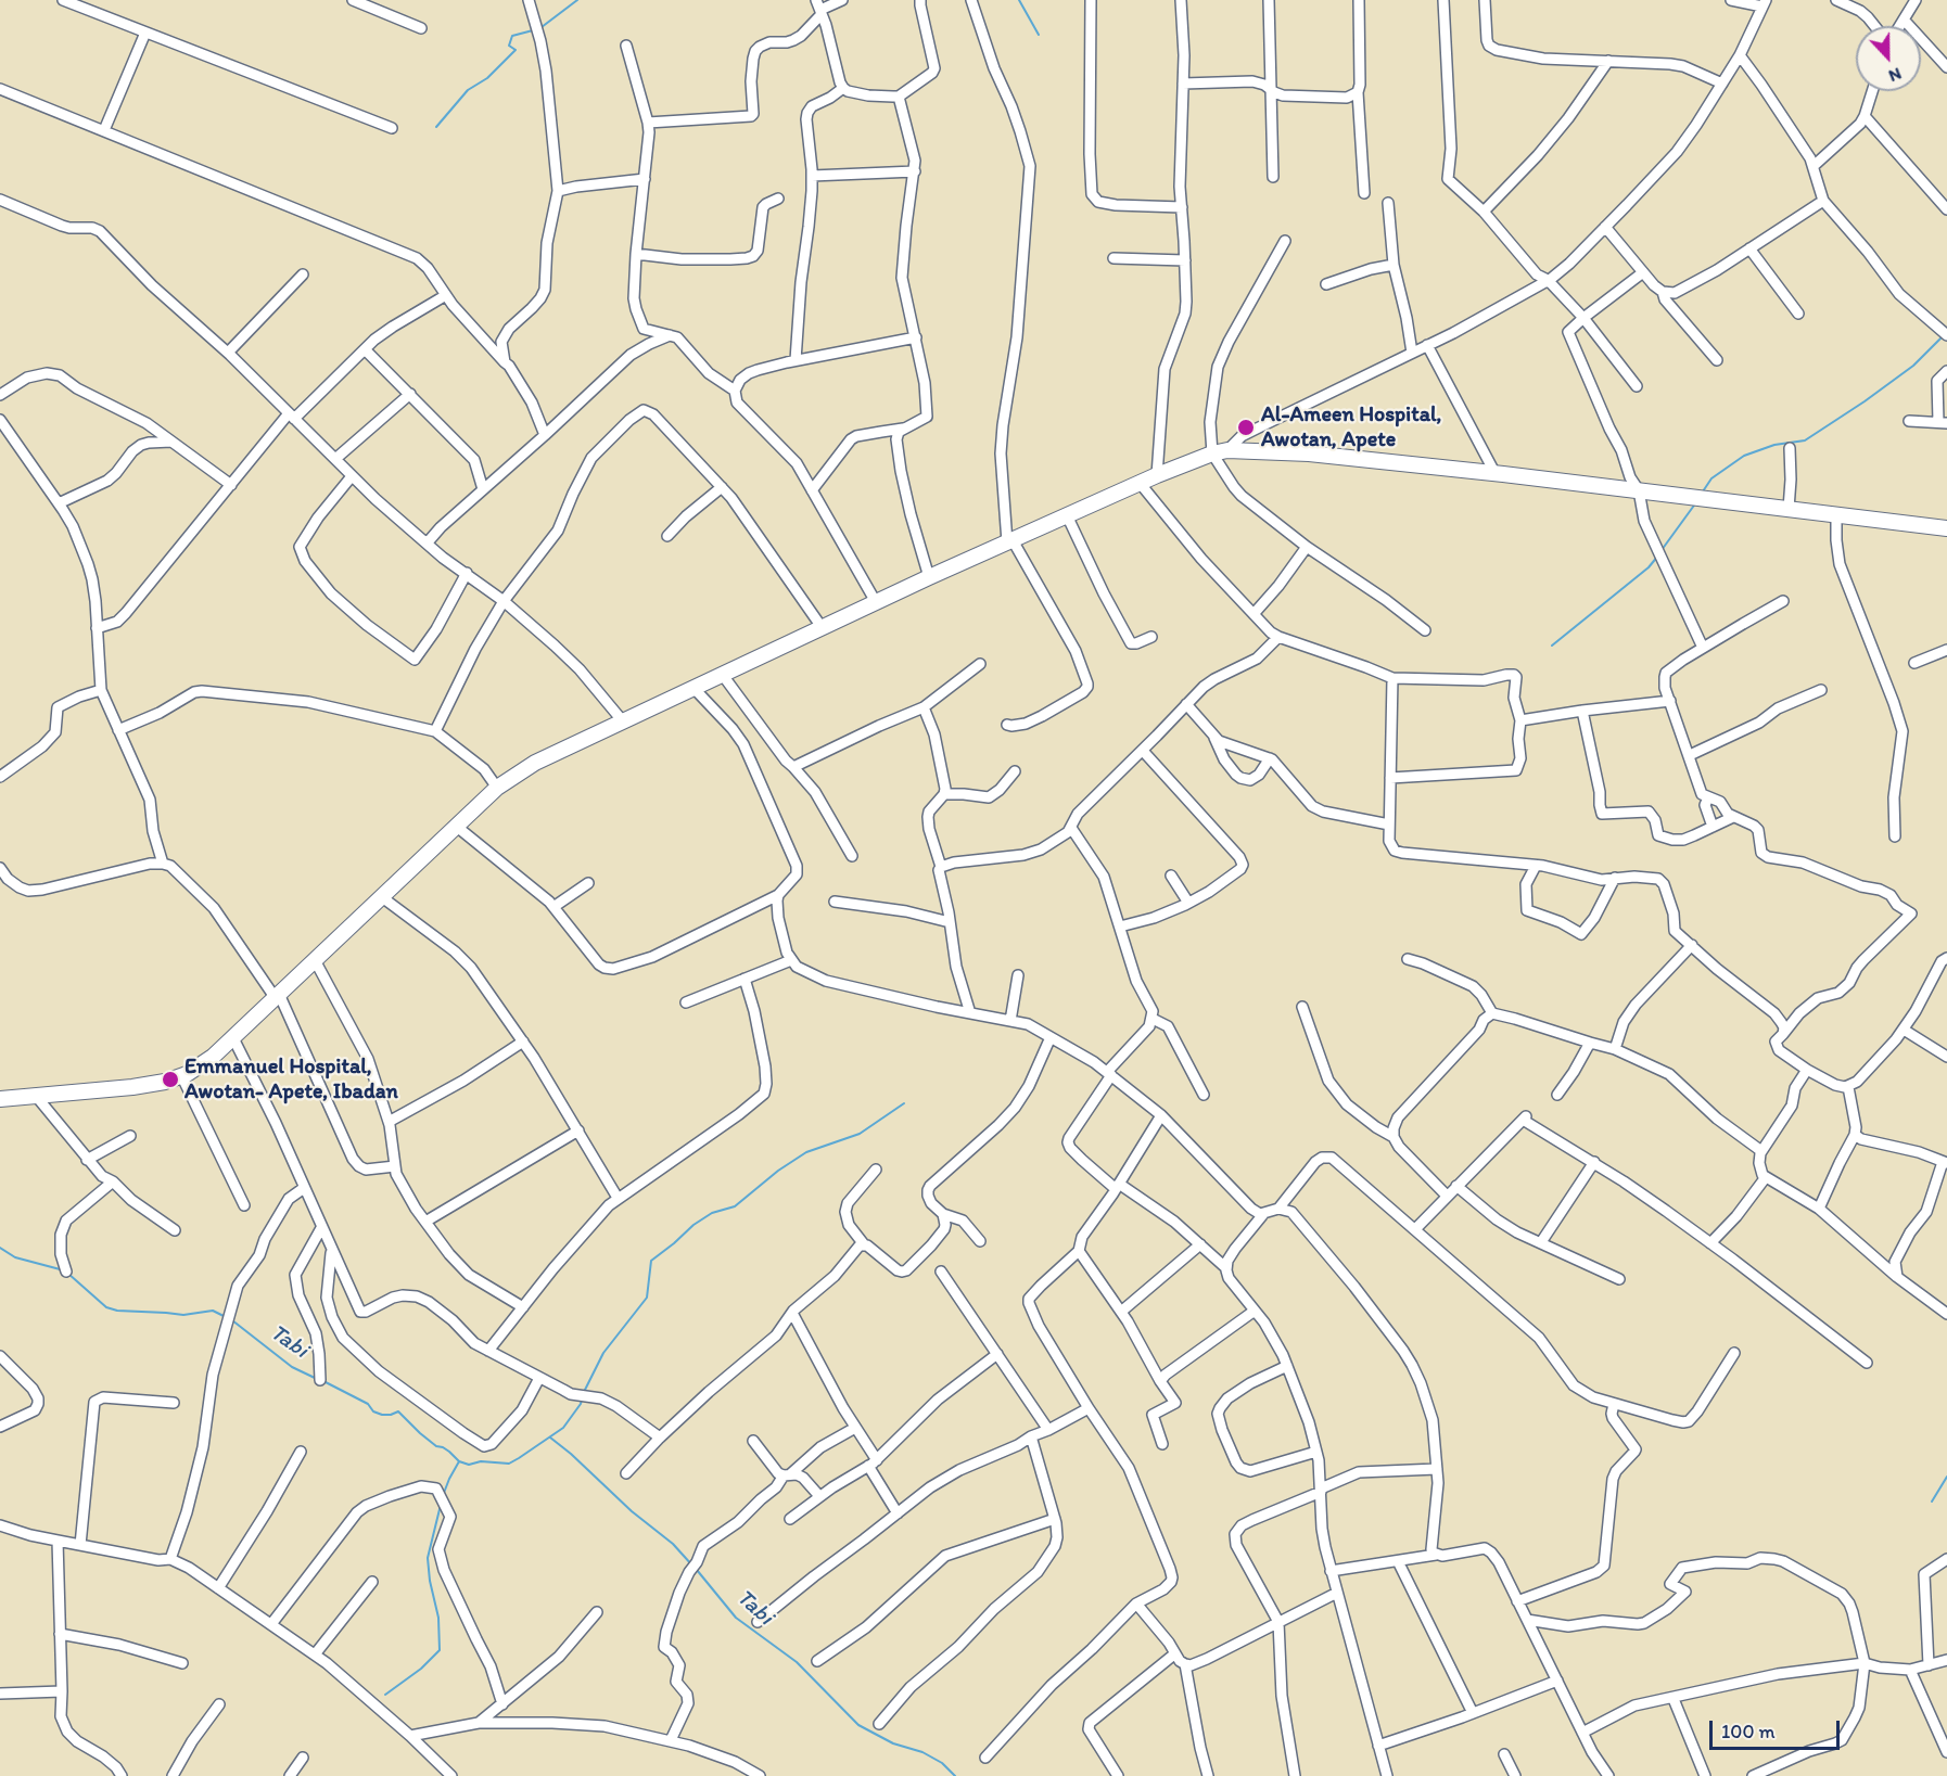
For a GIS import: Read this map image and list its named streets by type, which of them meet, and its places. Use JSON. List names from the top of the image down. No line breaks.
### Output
{"water":["Tabi"],"places":["Al-Ameen Hospital, Awotan, Apete","Emmanuel Hospital, Awotan- Apete, Ibadan"],"scale_bar":"100 m","north":"bottom"}
